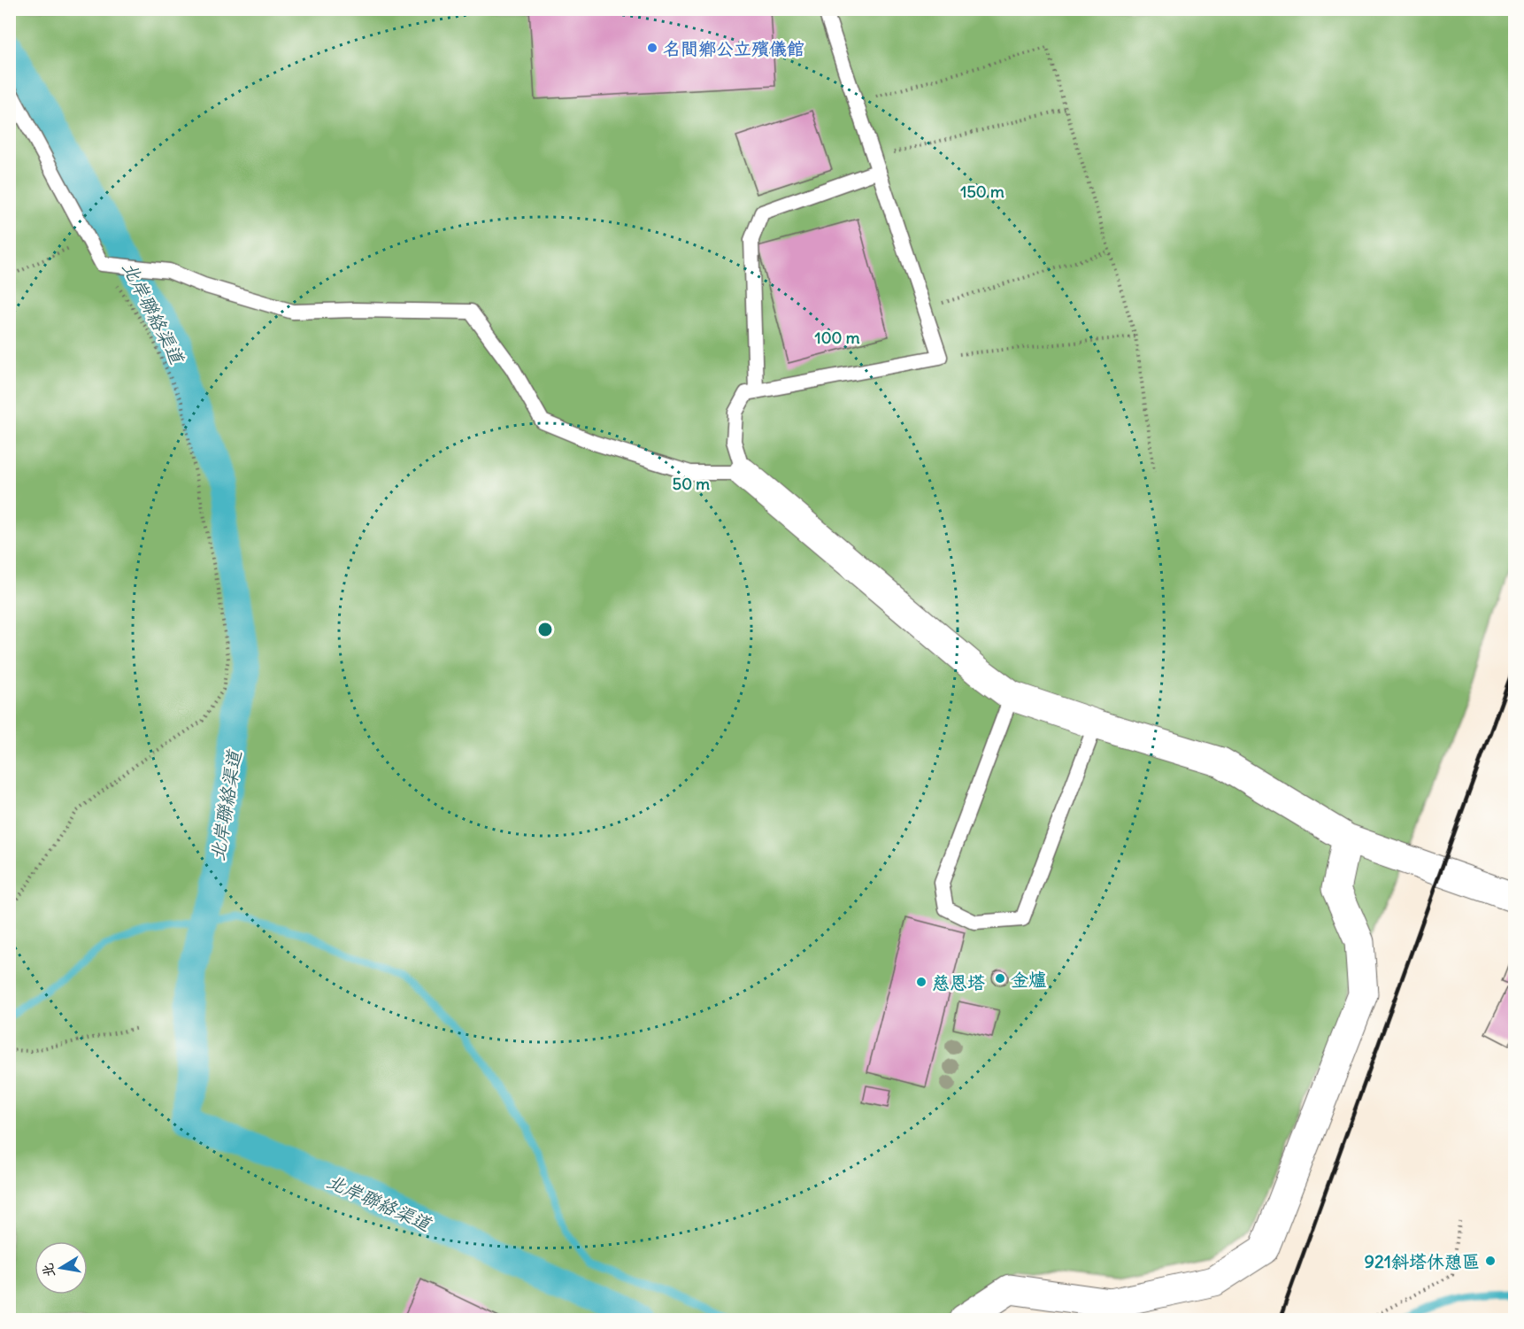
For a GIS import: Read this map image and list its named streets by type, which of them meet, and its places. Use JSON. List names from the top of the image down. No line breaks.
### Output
{"water":["北岸聯絡渠道"],"places":["名間鄉公立殯儀館","金爐","慈恩塔","921斜塔休憩區"],"north":"left","rings":["150 m","100 m","50 m"]}
